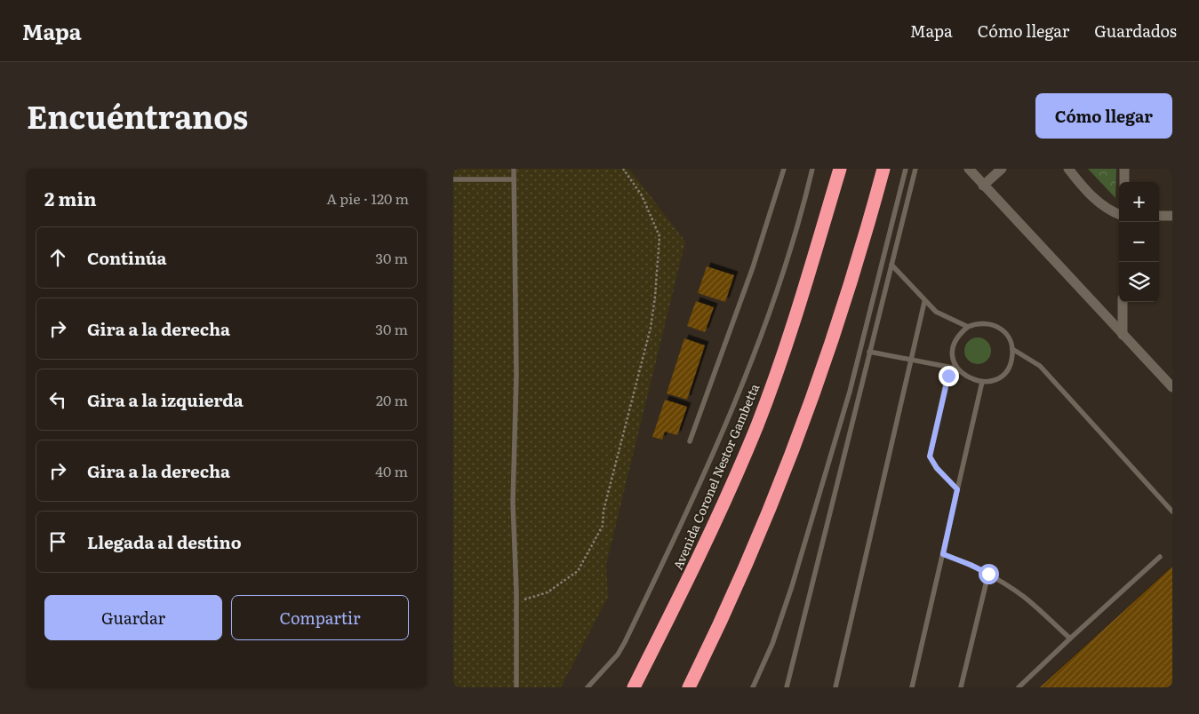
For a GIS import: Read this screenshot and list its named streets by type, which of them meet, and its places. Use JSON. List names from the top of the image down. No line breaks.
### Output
{"streets":{"highway":["Avenida Coronel Nestor Gambetta"]},"page":{"header":"Mapa","nav":["Mapa","Cómo llegar","Guardados"],"title":"Encuéntranos","buttons":["Cómo llegar",["Guardar","Compartir"]],"heading":["2 min","A pie · 120 m"],"map_buttons":["+","−"],"list":[["Continúa","30 m"],["Gira a la derecha","30 m"],["Gira a la izquierda","20 m"],["Gira a la derecha","40 m"],"Llegada al destino"]}}
